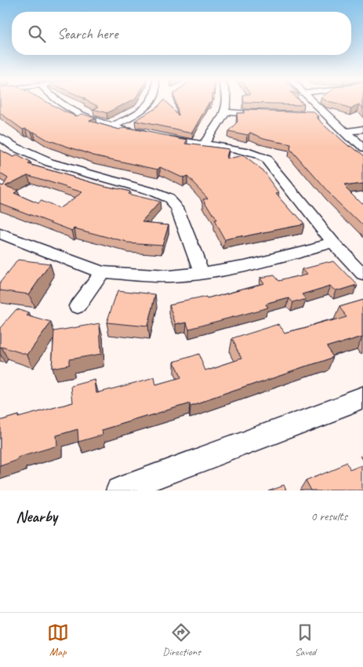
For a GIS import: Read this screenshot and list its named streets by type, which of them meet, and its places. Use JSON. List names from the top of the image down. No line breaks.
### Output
{"page":{"search":"Search here","heading":["Nearby","0 results"],"nav":["Map","Directions","Saved"]}}
